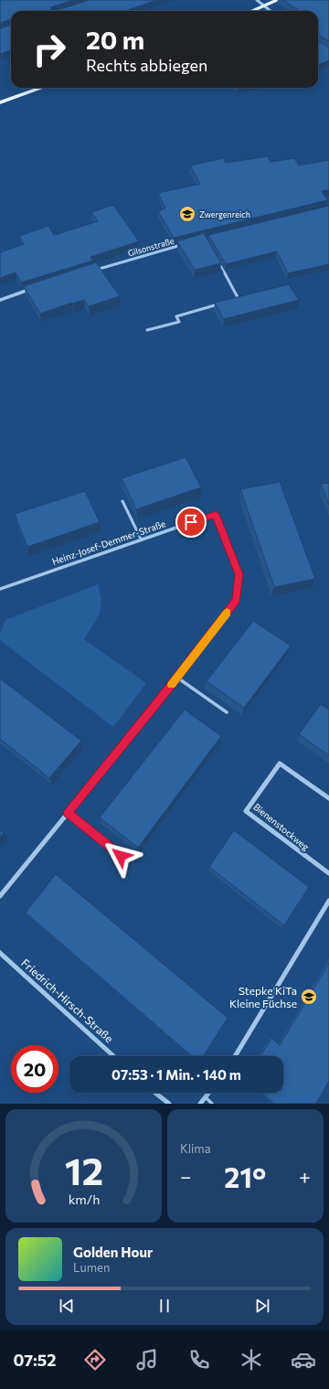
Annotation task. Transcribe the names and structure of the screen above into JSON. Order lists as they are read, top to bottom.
{
  "streets": {
    "street": [
      "Gilsonstraße",
      "Heinz-Josef-Demmer-Straße",
      "Bienenstockweg",
      "Friedrich-Hirsch-Straße"
    ]
  },
  "places": {
    "school or university": ["Zwergenreich", "Stepke KiTa Kleine Füchse"]
  },
  "page": {
    "turn": ["20 m", "Rechts abbiegen"],
    "limit": "20",
    "trip": "07:53 · 1 Min. · 140 m",
    "tile": "Klima",
    "heat": ["−", "21°", "+"],
    "song": ["Golden Hour", "Lumen"],
    "tabs": "07:52",
    "gauge": ["12", "km/h"]
  }
}
